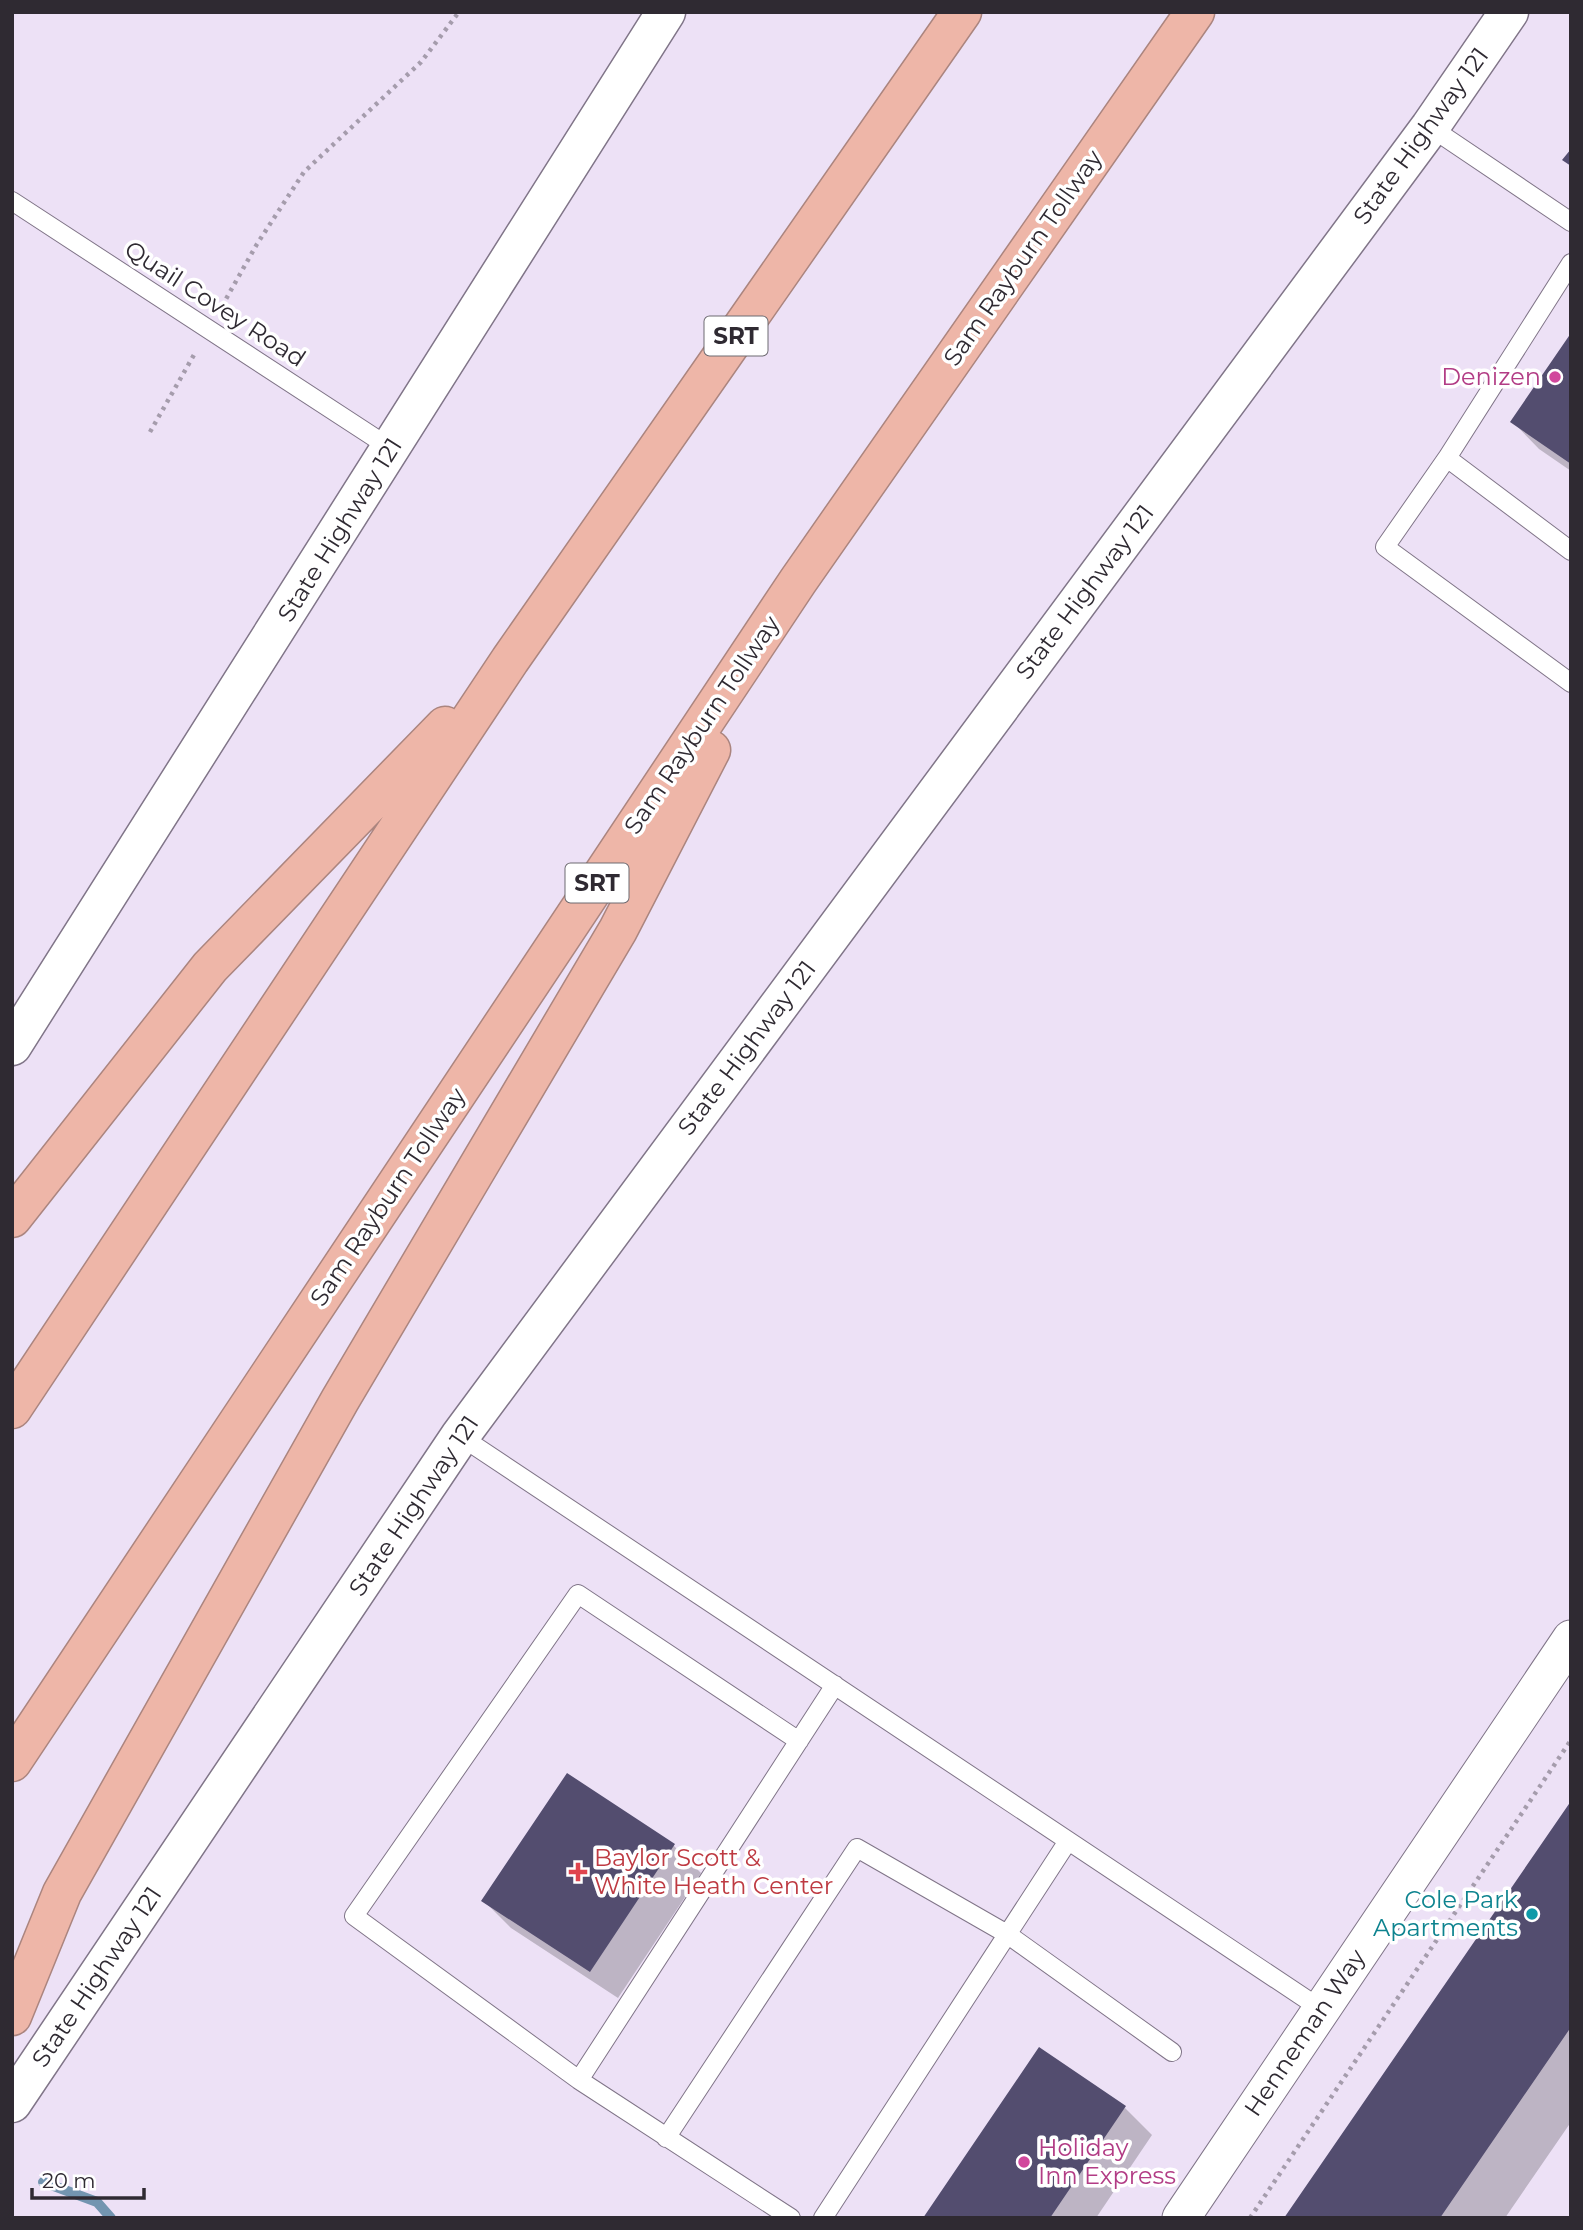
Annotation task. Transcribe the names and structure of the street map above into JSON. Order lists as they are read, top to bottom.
{
  "streets": {
    "highway": ["Sam Rayburn Tollway", "SRT"],
    "main road": ["State Highway 121"],
    "street": ["Henneman Way"],
    "lane": ["Quail Covey Road"]
  },
  "crossings": [
    ["State Highway 121", "Quail Covey Road"]
  ],
  "places": {
    "other": ["Denizen", "Cole Park Apartments", "Holiday Inn Express"],
    "health": ["Baylor Scott & White Heath Center"]
  },
  "scale_bar": "20 m"
}
